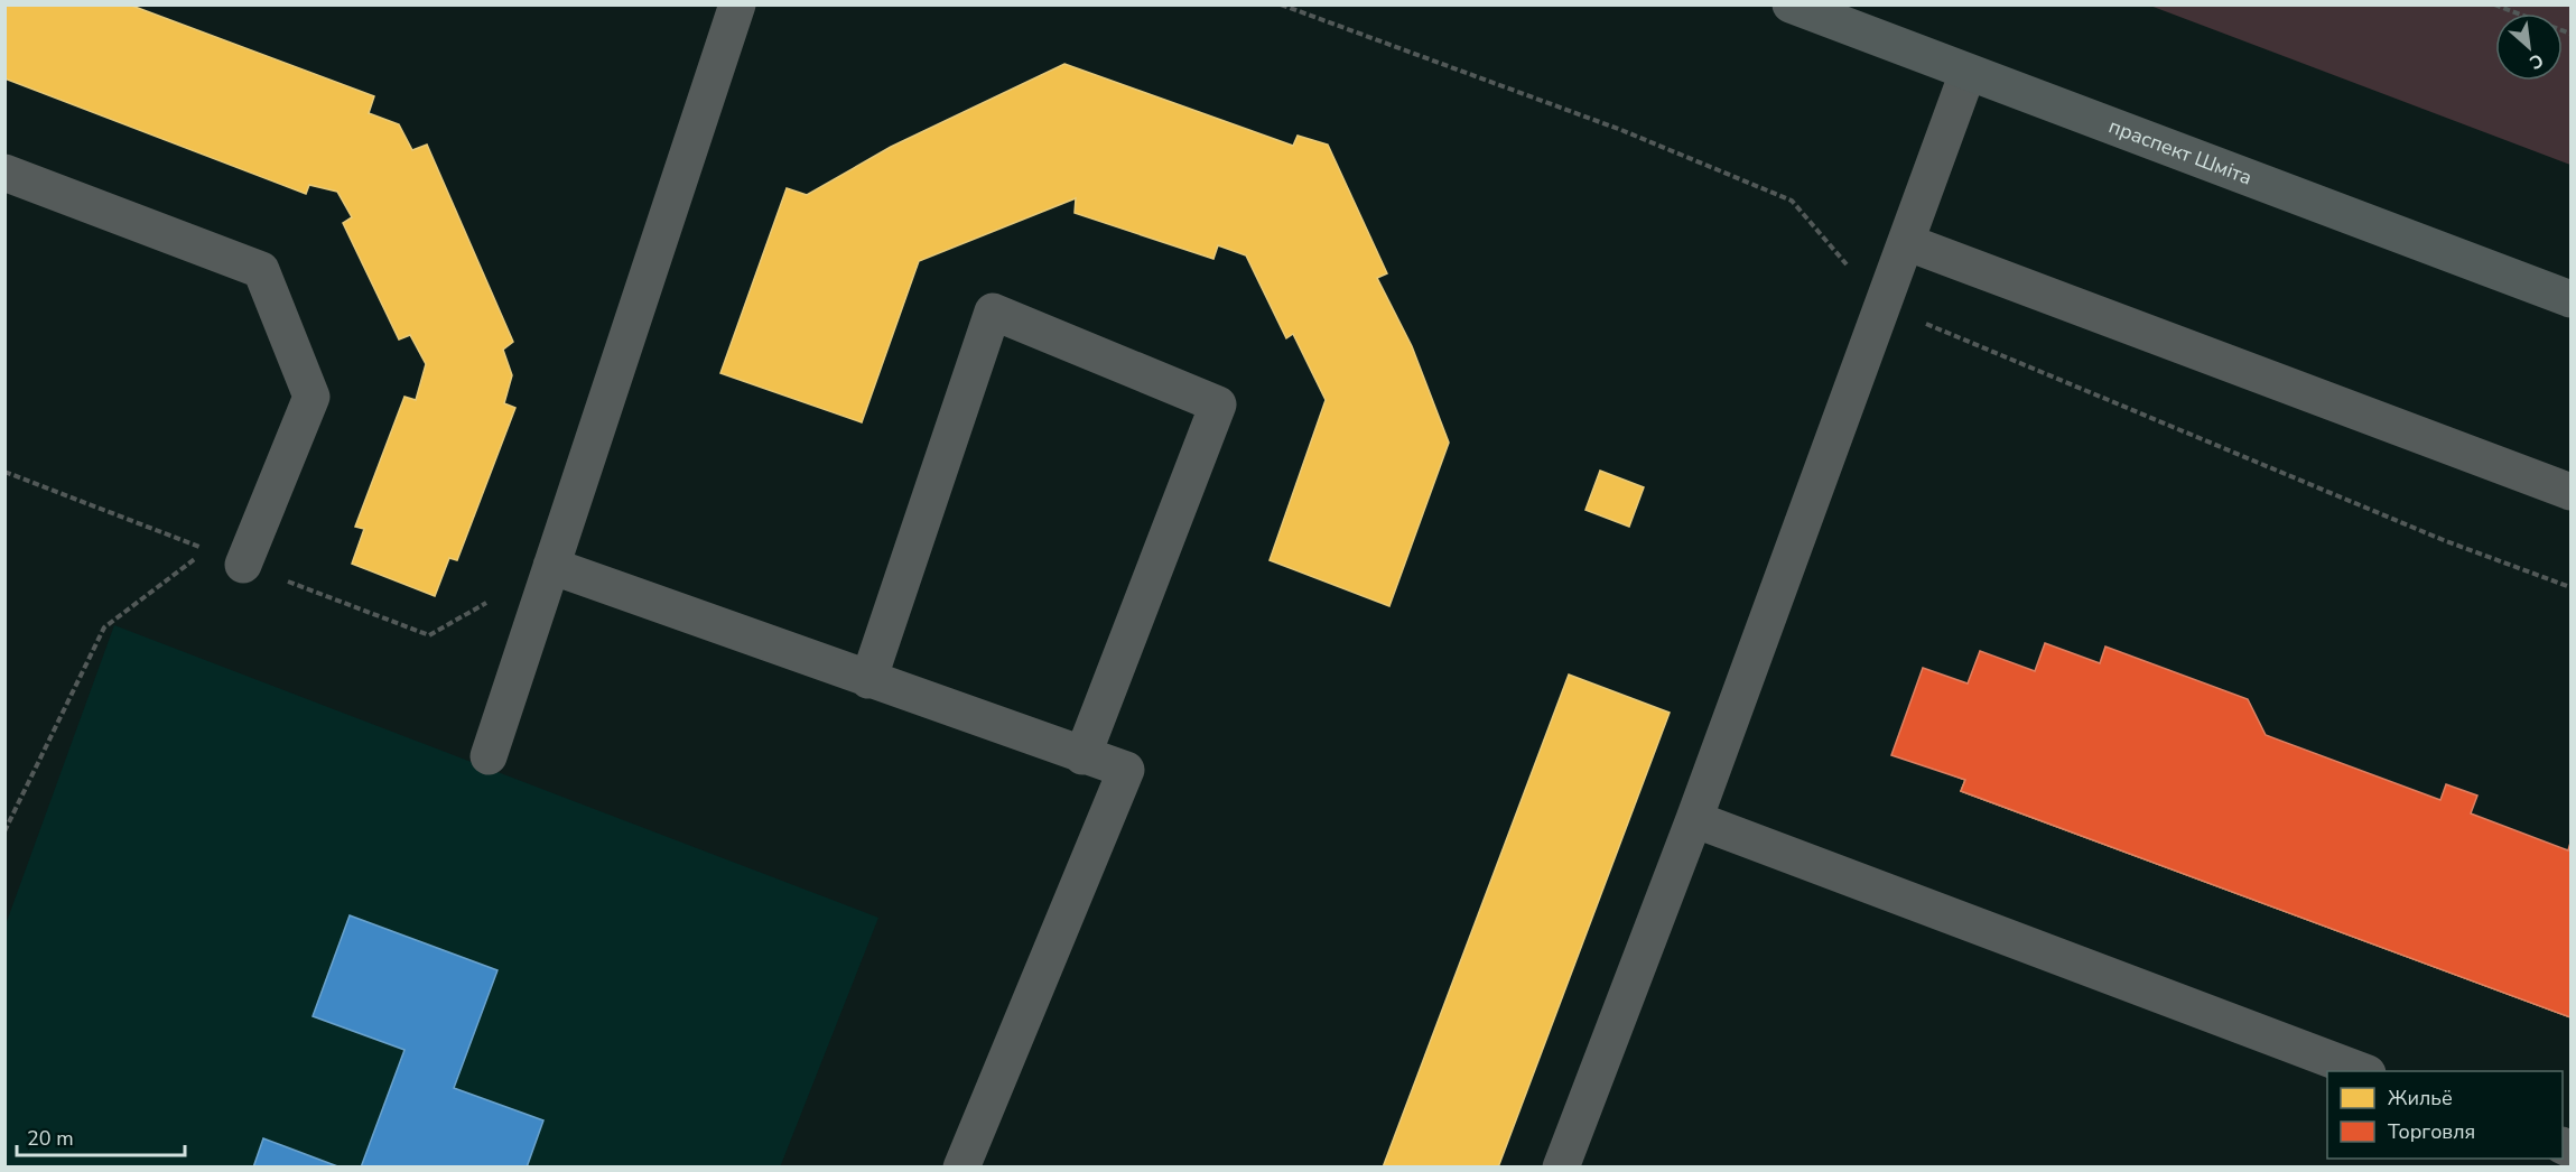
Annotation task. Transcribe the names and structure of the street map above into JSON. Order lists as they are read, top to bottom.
{
  "streets": {
    "main road": ["праспект Шміта"]
  },
  "legend": ["Жильё", "Торговля"],
  "scale_bar": "20 m",
  "north": "bottom right"
}
